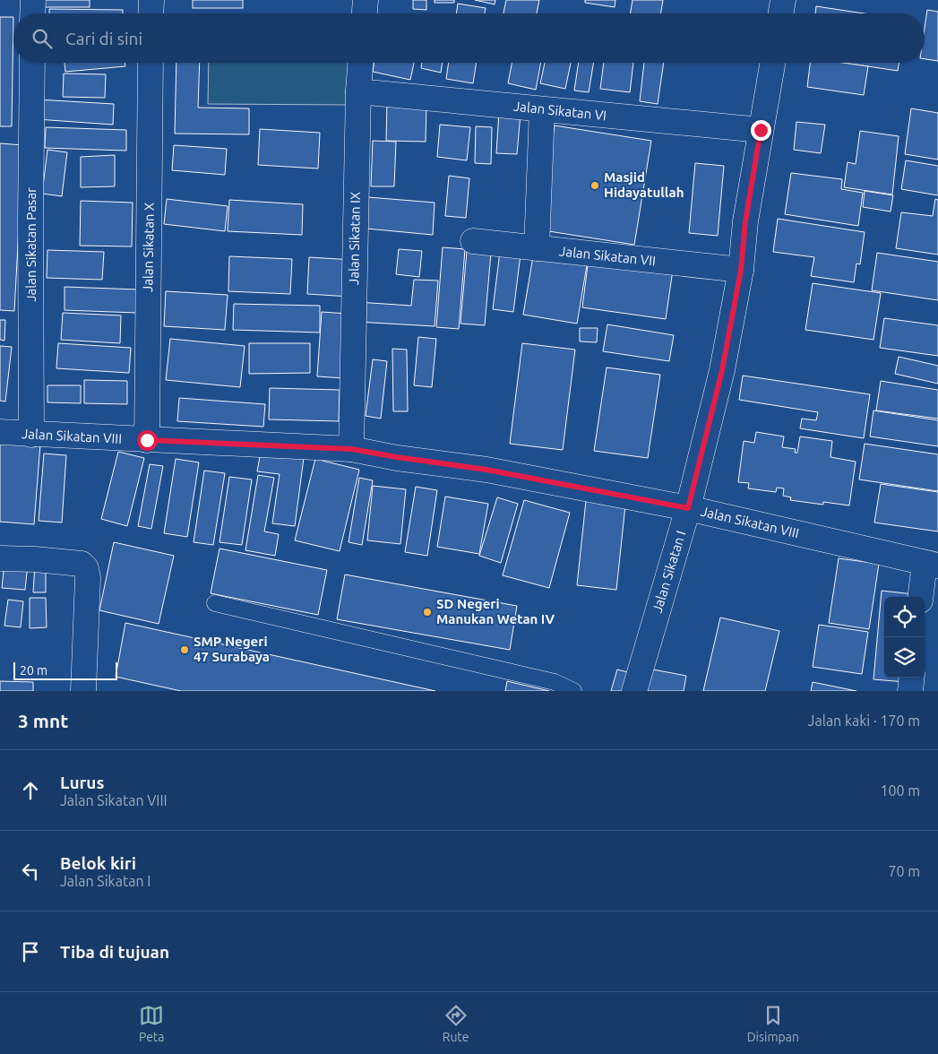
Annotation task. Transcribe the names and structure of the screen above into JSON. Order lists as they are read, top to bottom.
{
  "streets": {
    "street": [
      "Jalan Sikatan VI",
      "Jalan Sikatan IX",
      "Jalan Sikatan Pasar",
      "Jalan Sikatan X",
      "Jalan Sikatan VII",
      "Jalan Sikatan VIII",
      "Jalan Sikatan I"
    ]
  },
  "crossings": [
    ["Jalan Sikatan VI", "Jalan Sikatan IX"],
    ["Jalan Sikatan VI", "Jalan Sikatan I"],
    ["Jalan Sikatan IX", "Jalan Sikatan VIII"],
    ["Jalan Sikatan Pasar", "Jalan Sikatan VIII"],
    ["Jalan Sikatan X", "Jalan Sikatan VIII"],
    ["Jalan Sikatan VII", "Jalan Sikatan I"],
    ["Jalan Sikatan VIII", "Jalan Sikatan I"]
  ],
  "places": ["Masjid Hidayatullah", "SD Negeri Manukan Wetan IV", "SMP Negeri 47 Surabaya"],
  "scale_bar": "20 m",
  "page": {
    "search": "Cari di sini",
    "scale": "20 m",
    "heading": ["3 mnt", "Jalan kaki · 170 m"],
    "list": [
      ["Lurus", "Jalan Sikatan VIII", "100 m"],
      ["Belok kiri", "Jalan Sikatan I", "70 m"],
      "Tiba di tujuan"
    ],
    "nav": ["Peta", "Rute", "Disimpan"]
  }
}
